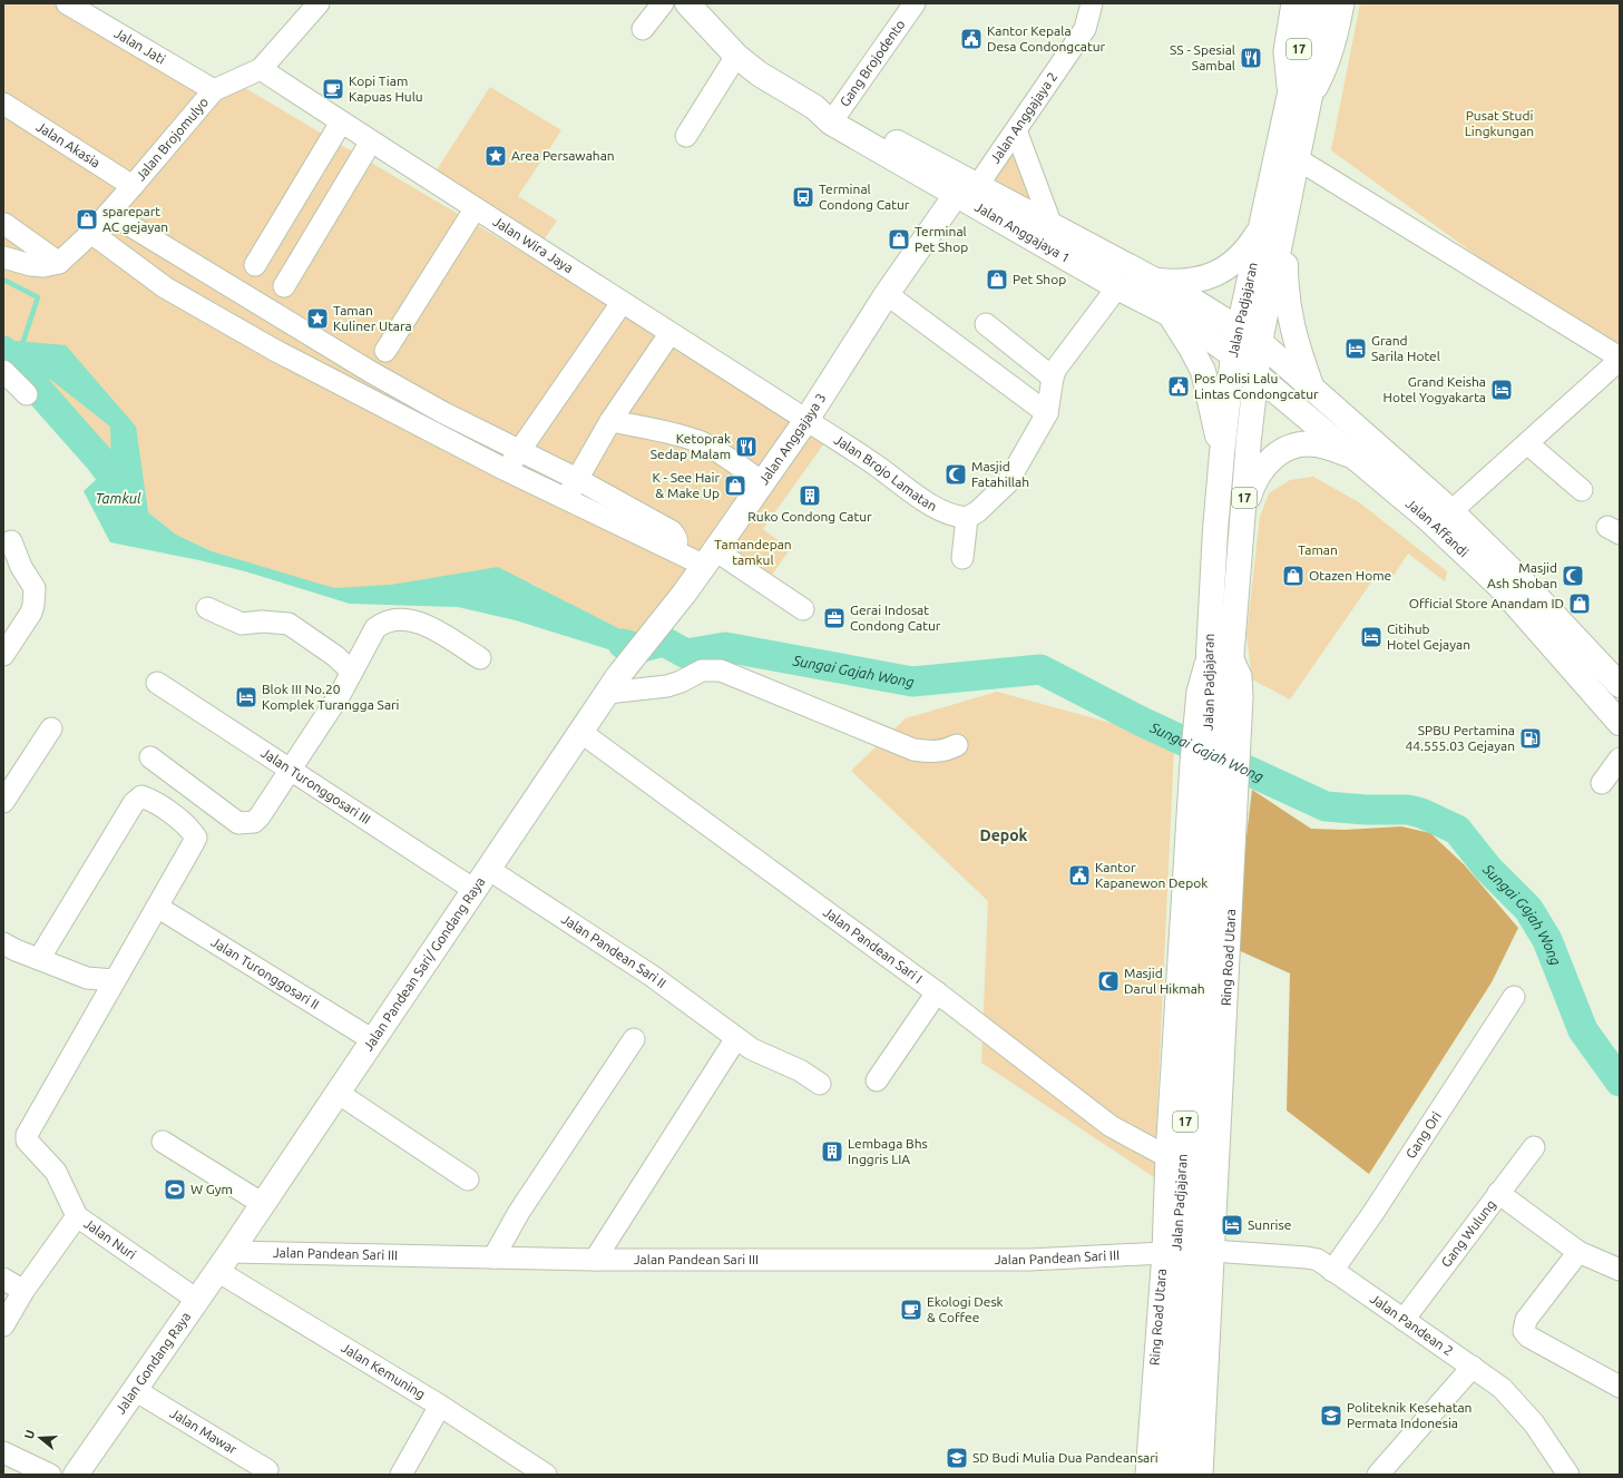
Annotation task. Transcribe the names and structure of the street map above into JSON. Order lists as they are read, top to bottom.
{
  "streets": {
    "main road": [
      "17",
      "Jalan Anggajaya 1",
      "Jalan Padjajaran",
      "Jalan Anggajaya 3",
      "Jalan Affandi",
      "Jalan Pandean Sari/ Gondang Raya",
      "Jalan Gondang Raya"
    ],
    "street": [
      "Jalan Jati",
      "Gang Brojodento",
      "Jalan Anggajaya 2",
      "Jalan Brojomulyo",
      "Jalan Akasia",
      "Jalan Wira Jaya",
      "Jalan Brojo Lamatan",
      "Jalan Turonggosari III",
      "Jalan Pandean Sari I",
      "Jalan Pandean Sari II",
      "Ring Road Utara",
      "Jalan Turonggosari II",
      "Gang Ori",
      "Gang Wulung",
      "Jalan Nuri",
      "Jalan Pandean Sari III",
      "Jalan Pandean 2",
      "Jalan Kemuning",
      "Jalan Mawar"
    ]
  },
  "crossings": [
    ["Jalan Jati", "Jalan Brojomulyo"],
    ["Gang Brojodento", "Jalan Anggajaya 1"],
    ["Jalan Anggajaya 2", "Jalan Anggajaya 1"],
    ["Jalan Brojomulyo", "Jalan Akasia"],
    ["Jalan Brojomulyo", "Jalan Wira Jaya"],
    ["Jalan Anggajaya 1", "Jalan Padjajaran"],
    ["Jalan Anggajaya 1", "Jalan Anggajaya 3"],
    ["Jalan Anggajaya 1", "Jalan Affandi"],
    ["Jalan Wira Jaya", "Jalan Anggajaya 3"],
    ["Jalan Wira Jaya", "Jalan Brojo Lamatan"],
    ["Jalan Padjajaran", "Jalan Affandi"],
    ["Jalan Padjajaran", "Ring Road Utara"],
    ["Jalan Anggajaya 3", "Jalan Brojo Lamatan"],
    ["Jalan Anggajaya 3", "Jalan Pandean Sari/ Gondang Raya"],
    ["Jalan Turonggosari III", "Jalan Pandean Sari/ Gondang Raya"],
    ["Jalan Pandean Sari I", "Ring Road Utara"],
    ["Jalan Pandean Sari I", "Jalan Pandean Sari/ Gondang Raya"],
    ["Jalan Pandean Sari II", "Jalan Pandean Sari/ Gondang Raya"],
    ["Ring Road Utara", "Jalan Pandean Sari III"],
    ["Ring Road Utara", "Jalan Pandean 2"],
    ["Jalan Pandean Sari/ Gondang Raya", "Jalan Turonggosari II"],
    ["Jalan Pandean Sari/ Gondang Raya", "Jalan Pandean Sari III"],
    ["Jalan Pandean Sari/ Gondang Raya", "Jalan Gondang Raya"],
    ["Jalan Pandean Sari/ Gondang Raya", "Jalan Kemuning"],
    ["Gang Ori", "Jalan Pandean 2"],
    ["Gang Wulung", "Jalan Pandean 2"],
    ["Jalan Nuri", "Jalan Gondang Raya"],
    ["Jalan Pandean Sari III", "Jalan Gondang Raya"],
    ["Jalan Pandean Sari III", "Jalan Kemuning"],
    ["Jalan Gondang Raya", "Jalan Kemuning"],
    ["Jalan Gondang Raya", "Jalan Mawar"]
  ],
  "districts": ["Depok"],
  "water": ["Tamkul", "Sungai Gajah Wong"],
  "parks": ["Pusat Studi Lingkungan", "Tamandepan tamkul", "Taman"],
  "places": {
    "public building": ["Kantor Kepala Desa Condongcatur", "Pos Polisi Lalu Lintas Condongcatur", "Kantor Kapanewon Depok"],
    "restaurant": ["SS - Spesial Sambal", "Ketoprak Sedap Malam"],
    "cafe": ["Kopi Tiam Kapuas Hulu", "Ekologi Desk & Coffee"],
    "place": ["Area Persawahan", "Taman Kuliner Utara"],
    "bus stop": ["Terminal Condong Catur"],
    "shop": [
      "sparepart AC gejayan",
      "Terminal Pet Shop",
      "Pet Shop",
      "K - See Hair & Make Up",
      "Otazen Home",
      "Official Store Anandam ID"
    ],
    "hotel": [
      "Grand Sarila Hotel",
      "Grand Keisha Hotel Yogyakarta",
      "Citihub Hotel Gejayan",
      "Blok III No.20 Komplek Turangga Sari",
      "Sunrise"
    ],
    "mosque": ["Masjid Fatahillah", "Masjid Ash Shoban", "Masjid Darul Hikmah"],
    "building": ["Ruko Condong Catur", "Lembaga Bhs Inggris LIA"],
    "office": ["Gerai Indosat Condong Catur"],
    "fuel station": ["SPBU Pertamina 44.555.03 Gejayan"],
    "sports": ["W Gym"],
    "school or university": ["Politeknik Kesehatan Permata Indonesia", "SD Budi Mulia Dua Pandeansari"]
  },
  "north": "left"
}
